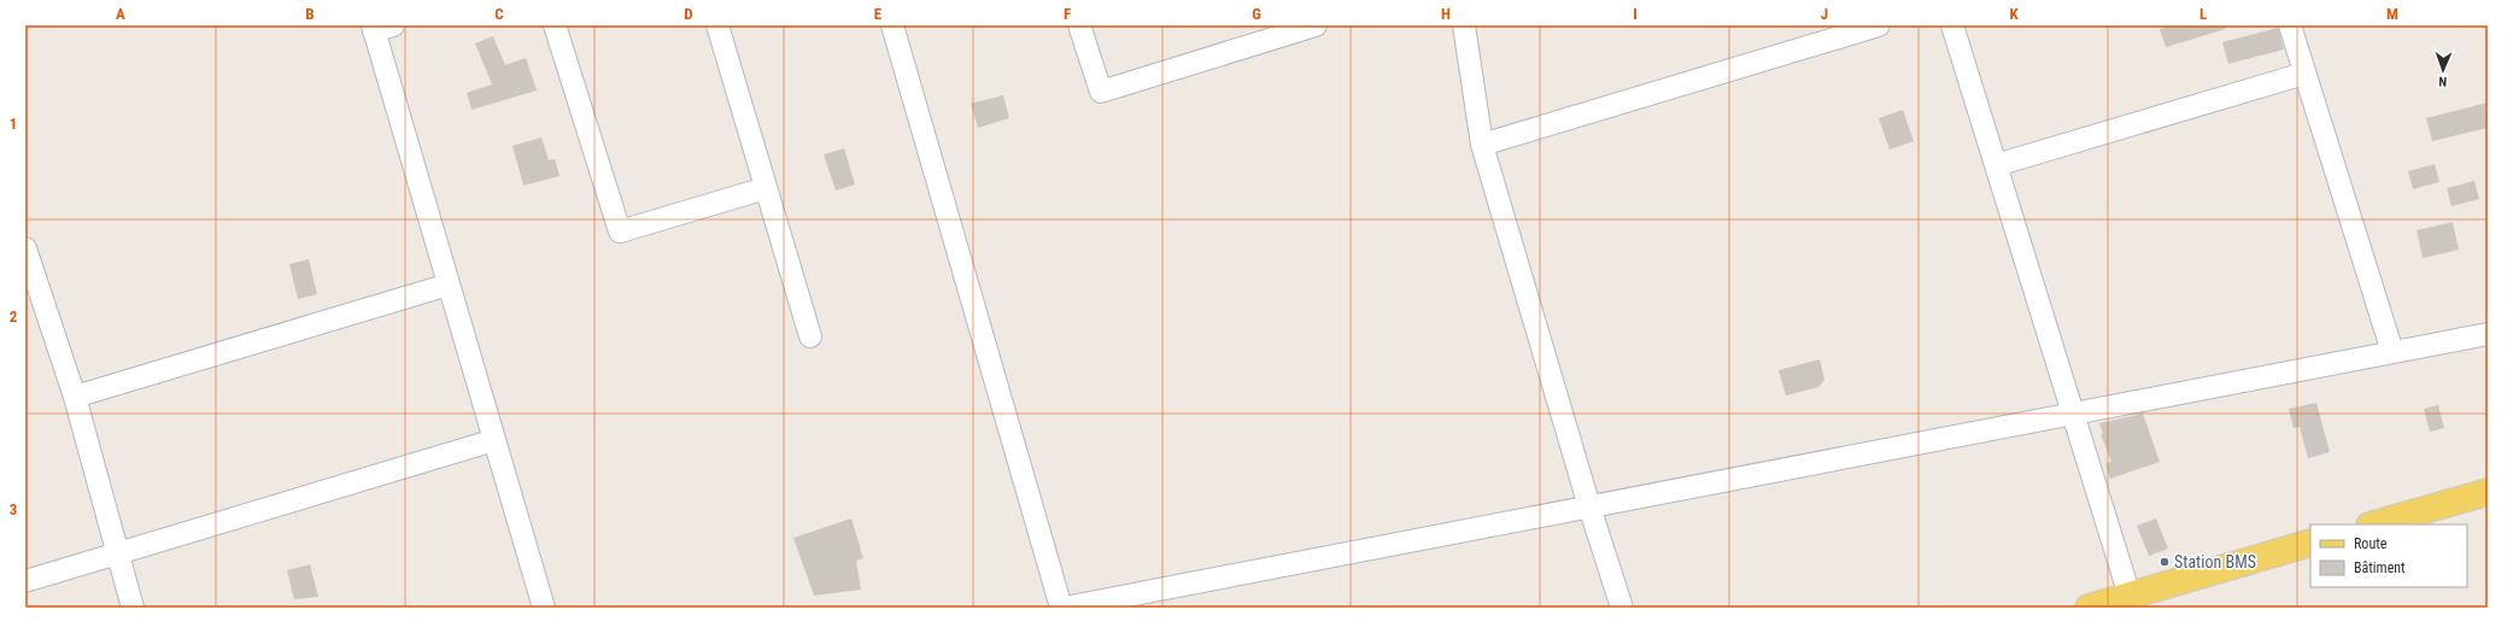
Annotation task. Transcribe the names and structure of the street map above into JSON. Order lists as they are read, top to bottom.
{
  "places": ["Station BMS"],
  "legend": ["Route", "Bâtiment"],
  "north": "bottom",
  "grid": {
    "columns": [
      "A",
      "B",
      "C",
      "D",
      "E",
      "F",
      "G",
      "H",
      "I",
      "J",
      "K",
      "L",
      "M"
    ],
    "rows": ["1", "2", "3"]
  }
}
